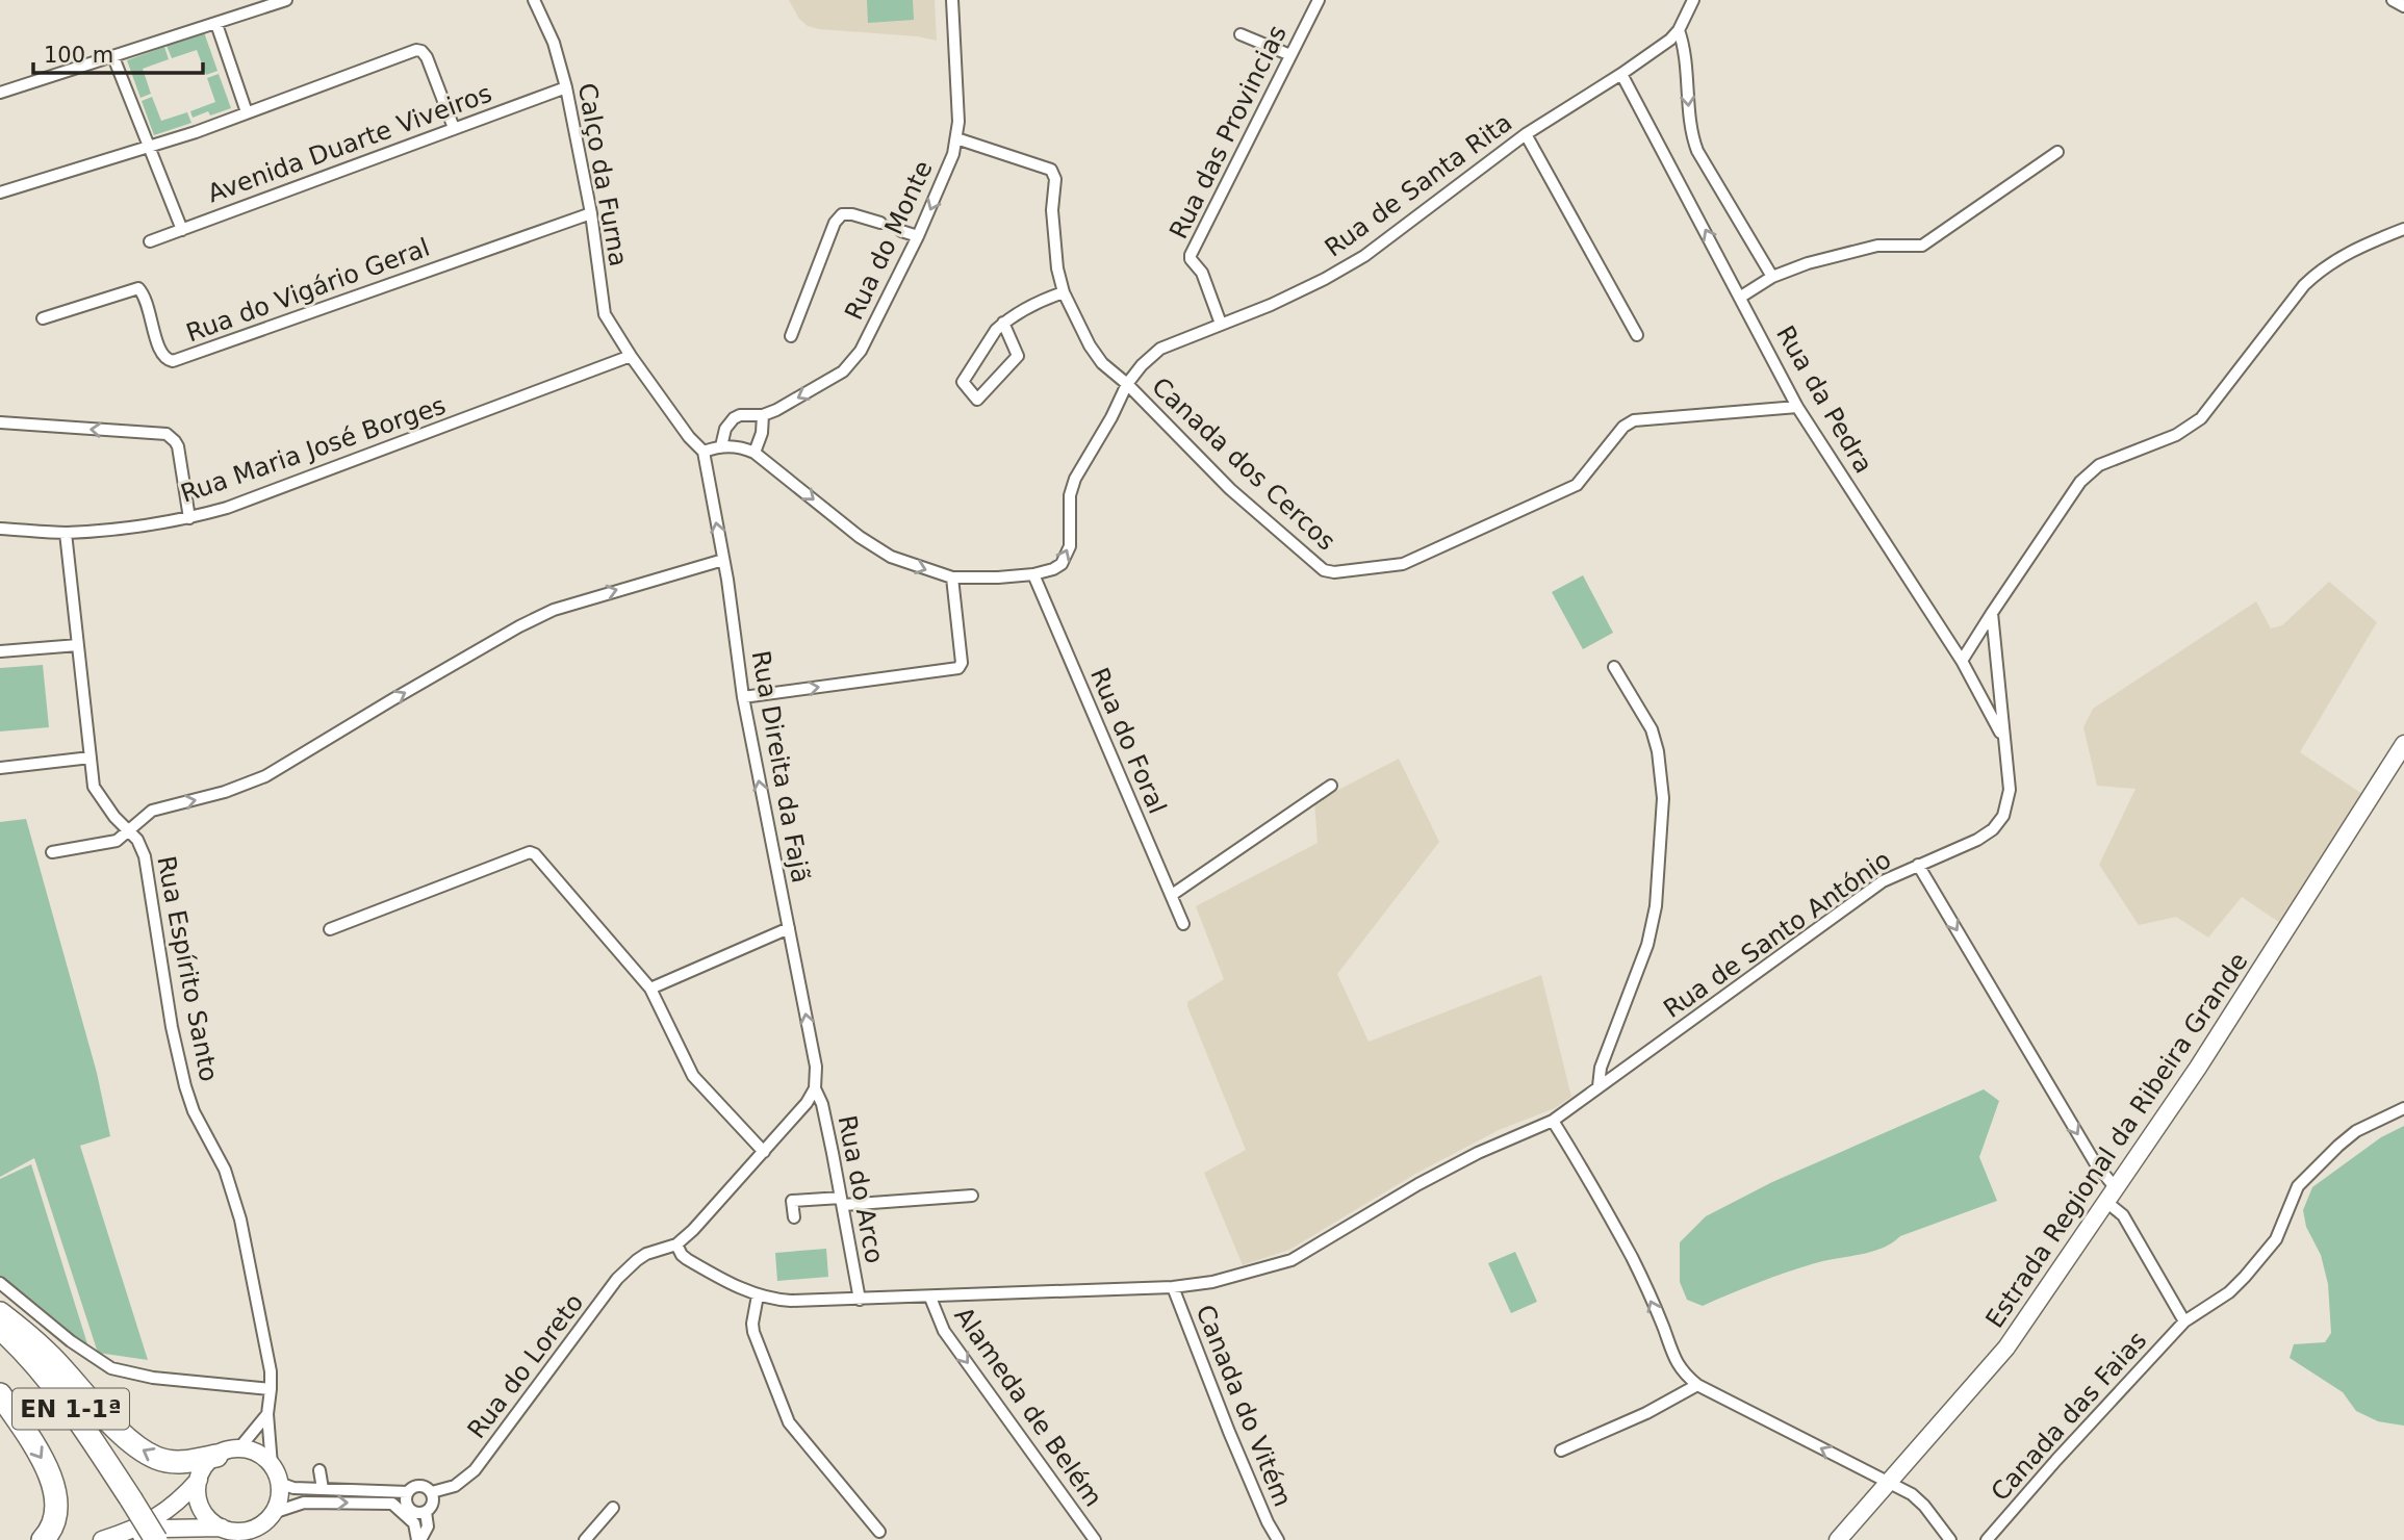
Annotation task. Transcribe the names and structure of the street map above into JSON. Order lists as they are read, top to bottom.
{
  "streets": {
    "highway": ["EN 1-1ª"],
    "main road": ["Estrada Regional da Ribeira Grande"],
    "street": [
      "Rua das Provincias",
      "Avenida Duarte Viveiros",
      "Calço da Furna",
      "Rua de Santa Rita",
      "Rua do Monte",
      "Rua do Vigário Geral",
      "Rua da Pedra",
      "Rua Maria José Borges",
      "Canada dos Cercos",
      "Rua do Foral",
      "Rua Direita da Fajã",
      "Rua de Santo António",
      "Rua Espírito Santo",
      "Rua do Arco",
      "Rua do Loreto",
      "Canada do Vitém",
      "Alameda de Belém",
      "Canada das Faias"
    ]
  },
  "crossings": [
    ["Rua das Provincias", "Rua de Santa Rita"],
    ["Avenida Duarte Viveiros", "Calço da Furna"],
    ["Calço da Furna", "Rua do Vigário Geral"],
    ["Calço da Furna", "Rua Maria José Borges"],
    ["Calço da Furna", "Rua Direita da Fajã"],
    ["Rua de Santa Rita", "Rua da Pedra"],
    ["Rua de Santa Rita", "Canada dos Cercos"],
    ["Rua de Santa Rita", "Rua do Foral"],
    ["Rua do Monte", "Canada dos Cercos"],
    ["Rua da Pedra", "Canada dos Cercos"],
    ["Rua da Pedra", "Rua de Santo António"],
    ["Rua Direita da Fajã", "Rua Espírito Santo"],
    ["Rua Direita da Fajã", "Rua do Arco"],
    ["Rua de Santo António", "Rua do Arco"],
    ["Rua de Santo António", "Rua do Loreto"],
    ["Rua de Santo António", "Canada do Vitém"],
    ["Rua de Santo António", "Alameda de Belém"]
  ],
  "one_way": [
    "Rua do Monte",
    "Rua Direita da Fajã",
    "Rua Espírito Santo",
    "Alameda de Belém"
  ],
  "scale_bar": "100 m"
}
